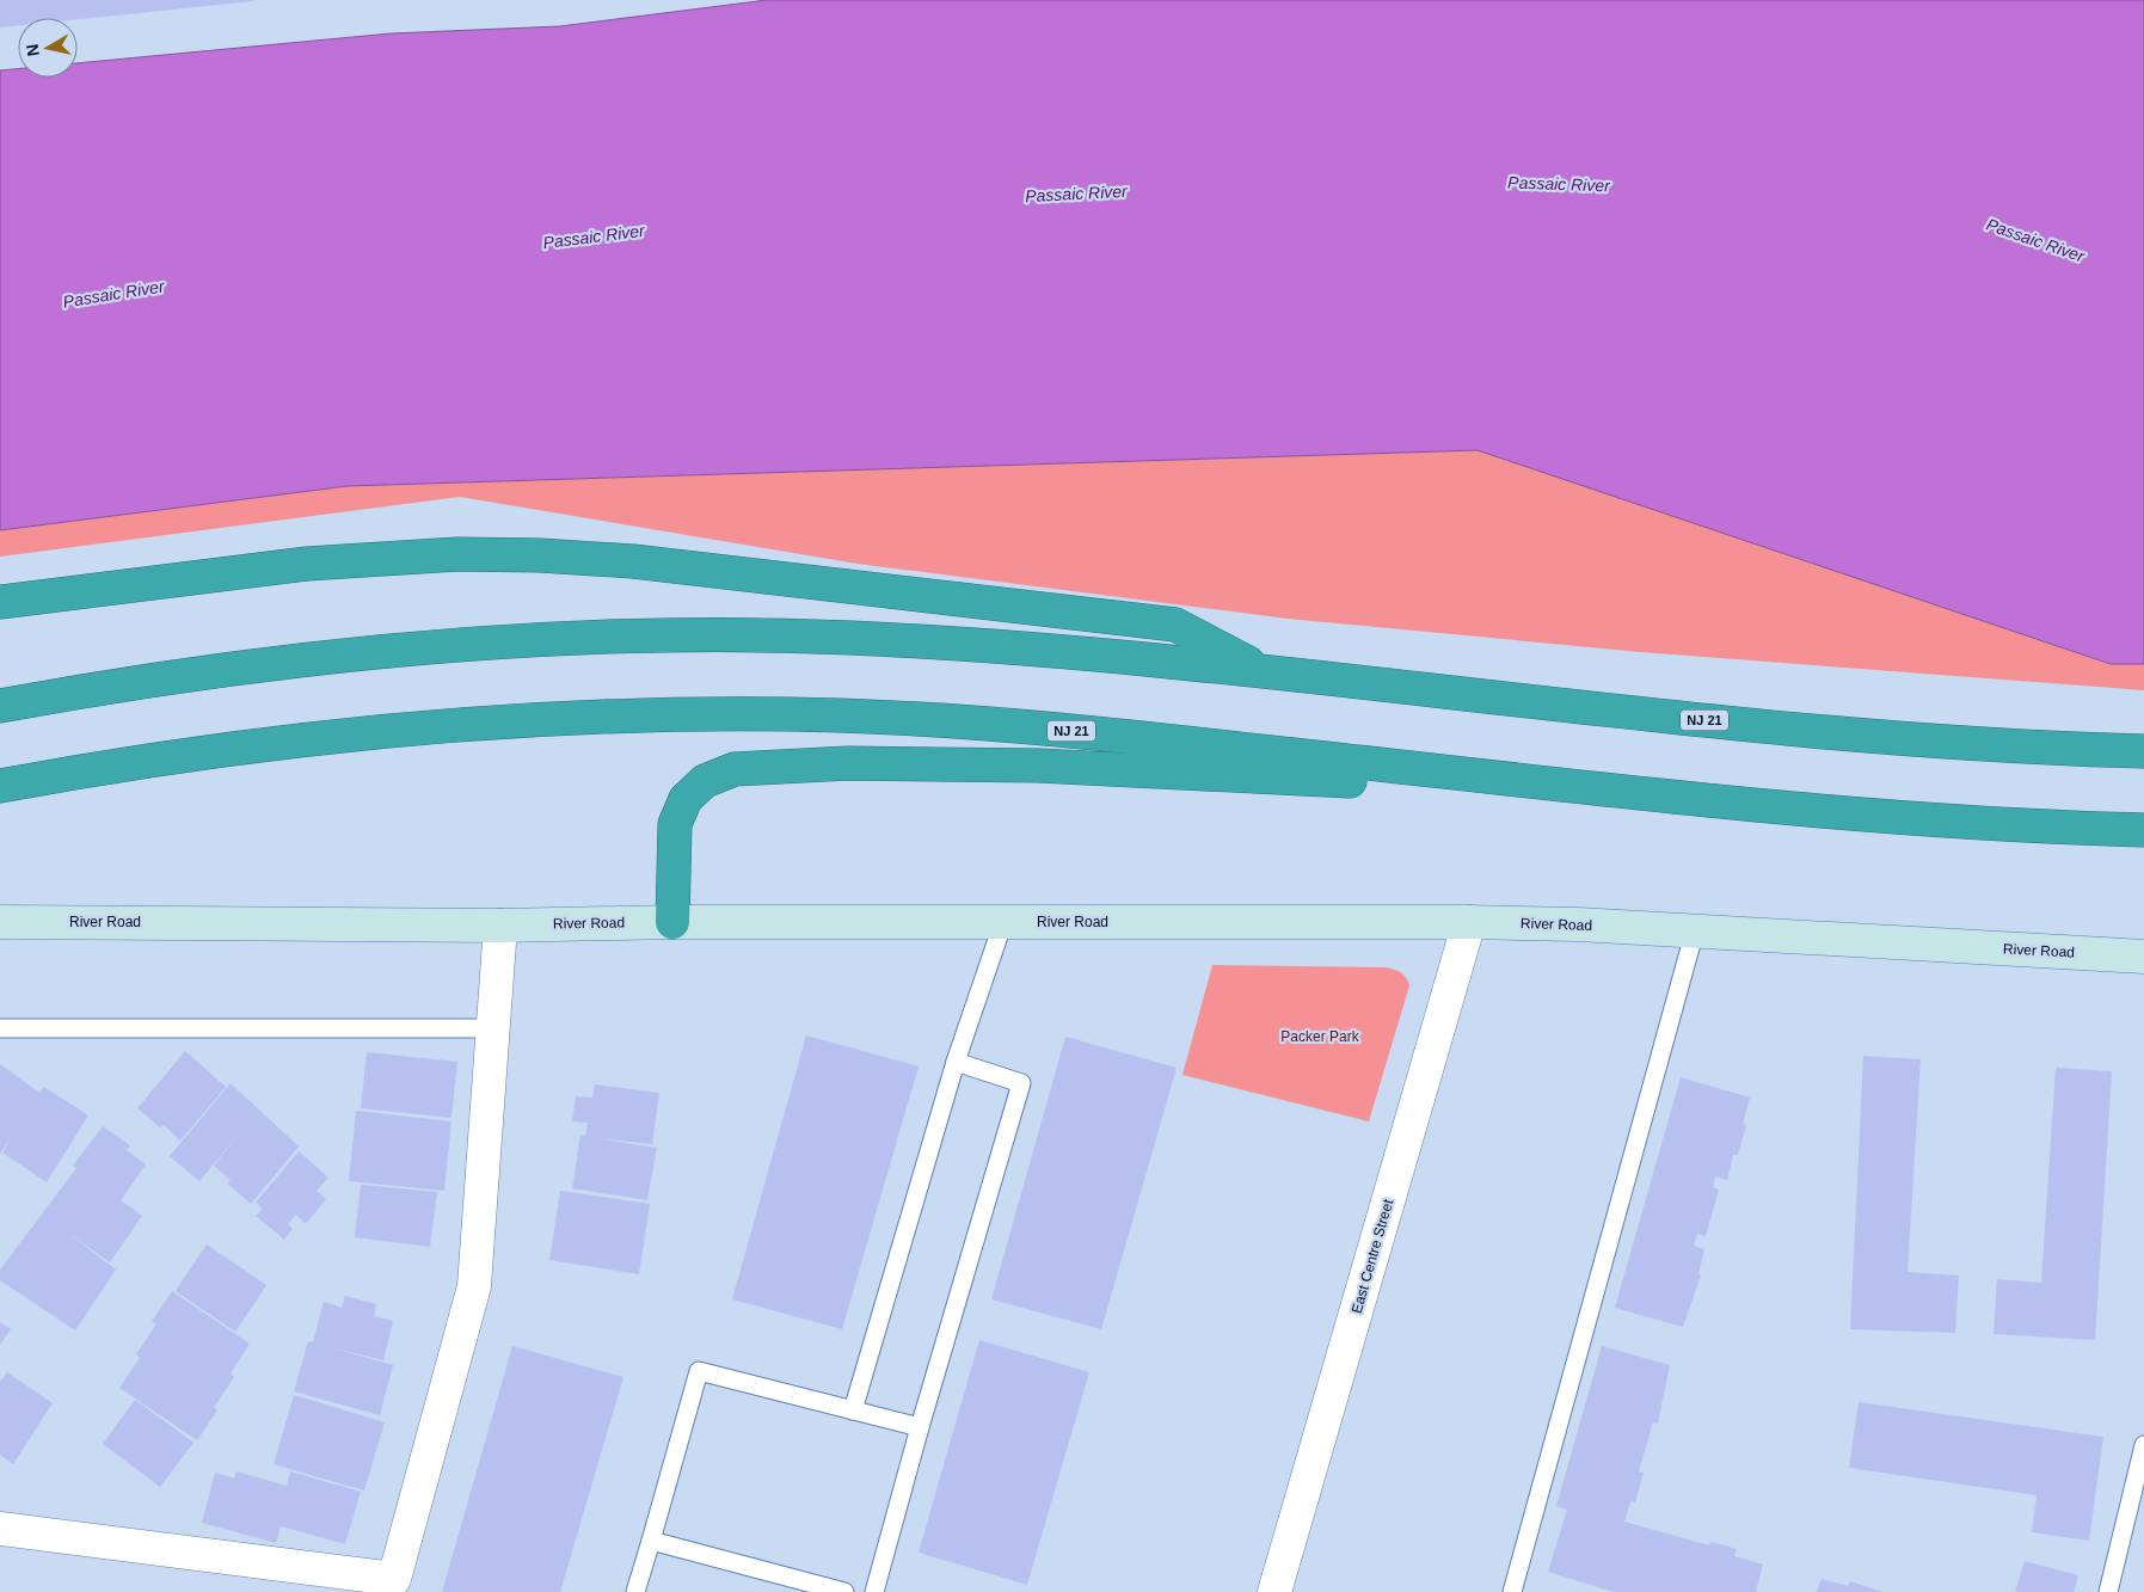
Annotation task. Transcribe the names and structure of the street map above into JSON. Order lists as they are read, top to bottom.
{
  "streets": {
    "highway": ["NJ 21"],
    "street": ["River Road", "East Centre Street"]
  },
  "crossings": [
    ["River Road", "East Centre Street"]
  ],
  "water": ["Passaic River"],
  "parks": ["Packer Park"],
  "north": "left"
}
